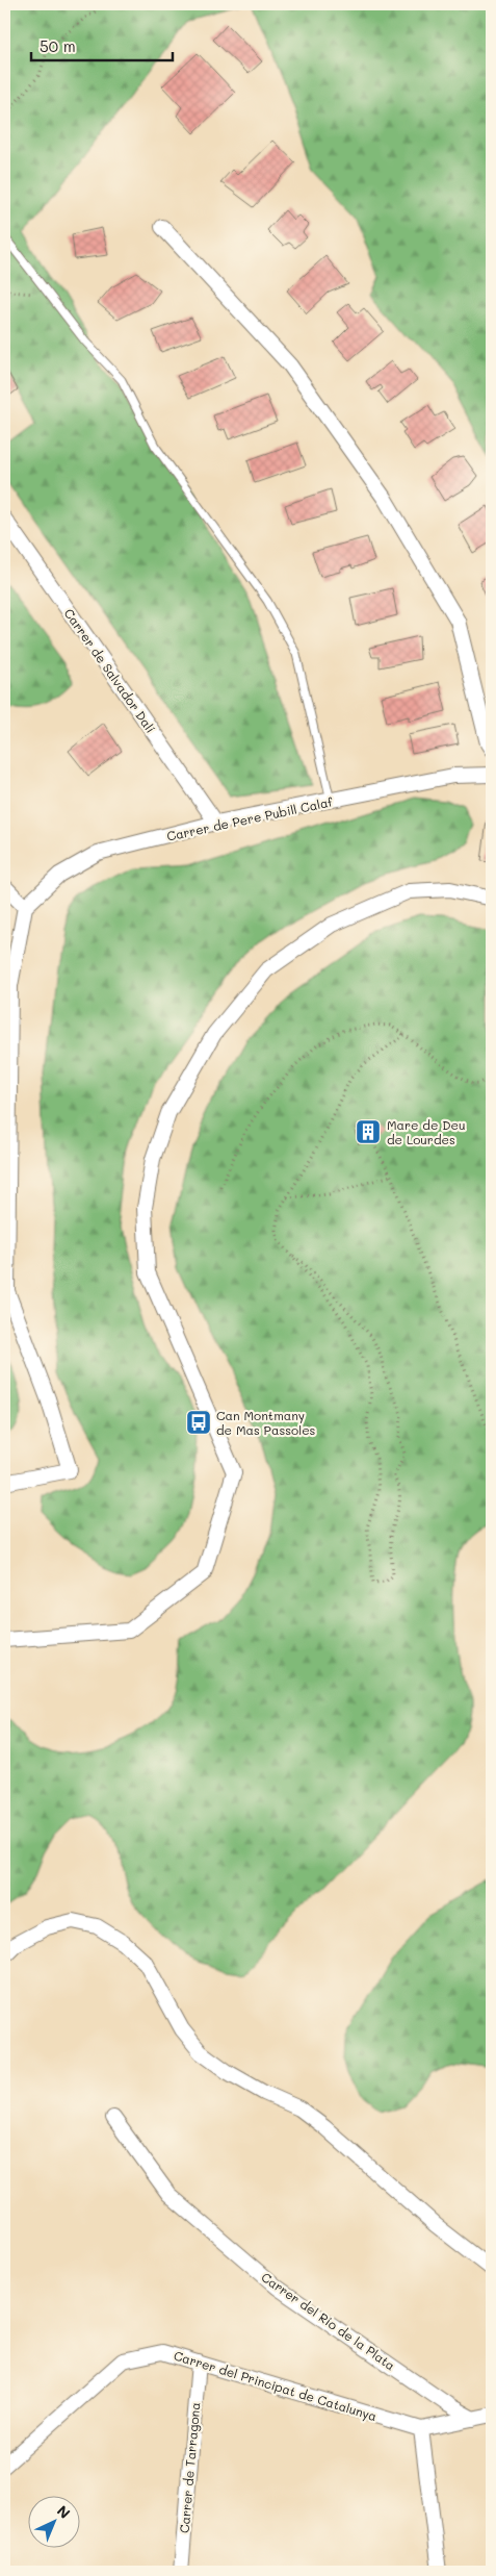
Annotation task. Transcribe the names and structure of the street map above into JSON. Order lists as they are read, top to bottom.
{
  "streets": {
    "street": [
      "Carrer de Salvador Dalí",
      "Carrer de Pere Pubill Calaf",
      "Carrer del Río de la Plata",
      "Carrer del Principat de Catalunya",
      "Carrer de Tarragona"
    ]
  },
  "crossings": [
    ["Carrer de Salvador Dalí", "Carrer de Pere Pubill Calaf"],
    ["Carrer del Río de la Plata", "Carrer del Principat de Catalunya"],
    ["Carrer del Principat de Catalunya", "Carrer de Tarragona"]
  ],
  "places": {
    "building": ["Mare de Deu de Lourdes"],
    "bus stop": ["Can Montmany de Mas Passoles"]
  },
  "scale_bar": "50 m",
  "north": "top right"
}
